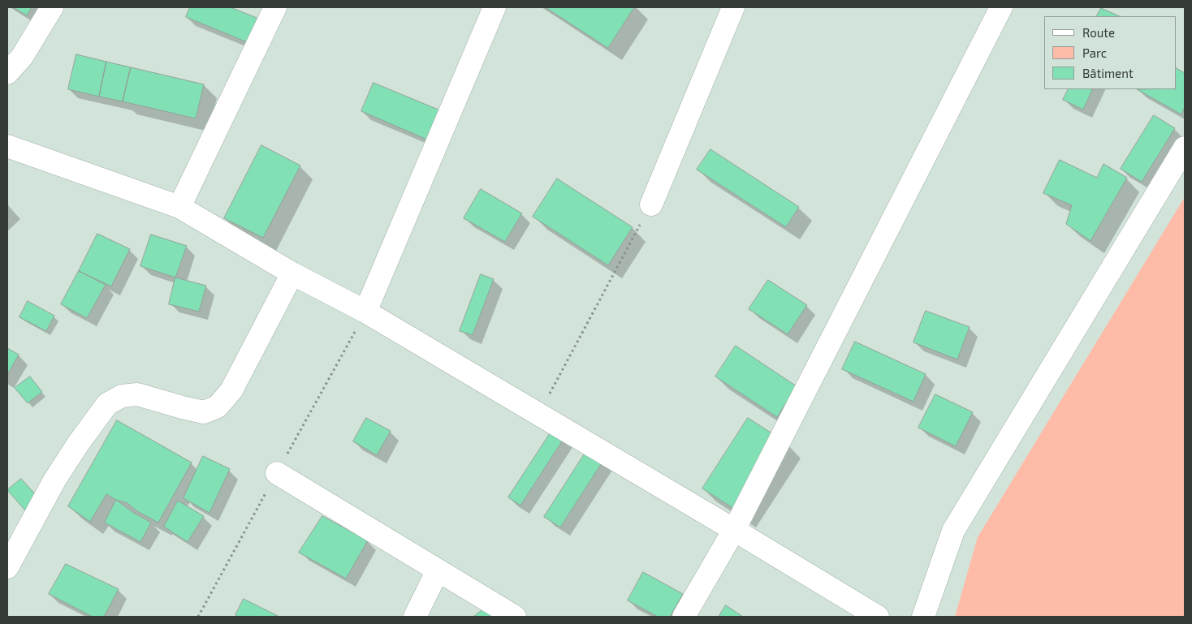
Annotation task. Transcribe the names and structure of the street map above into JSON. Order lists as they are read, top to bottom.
{
  "legend": ["Route", "Parc", "Bâtiment"]
}
